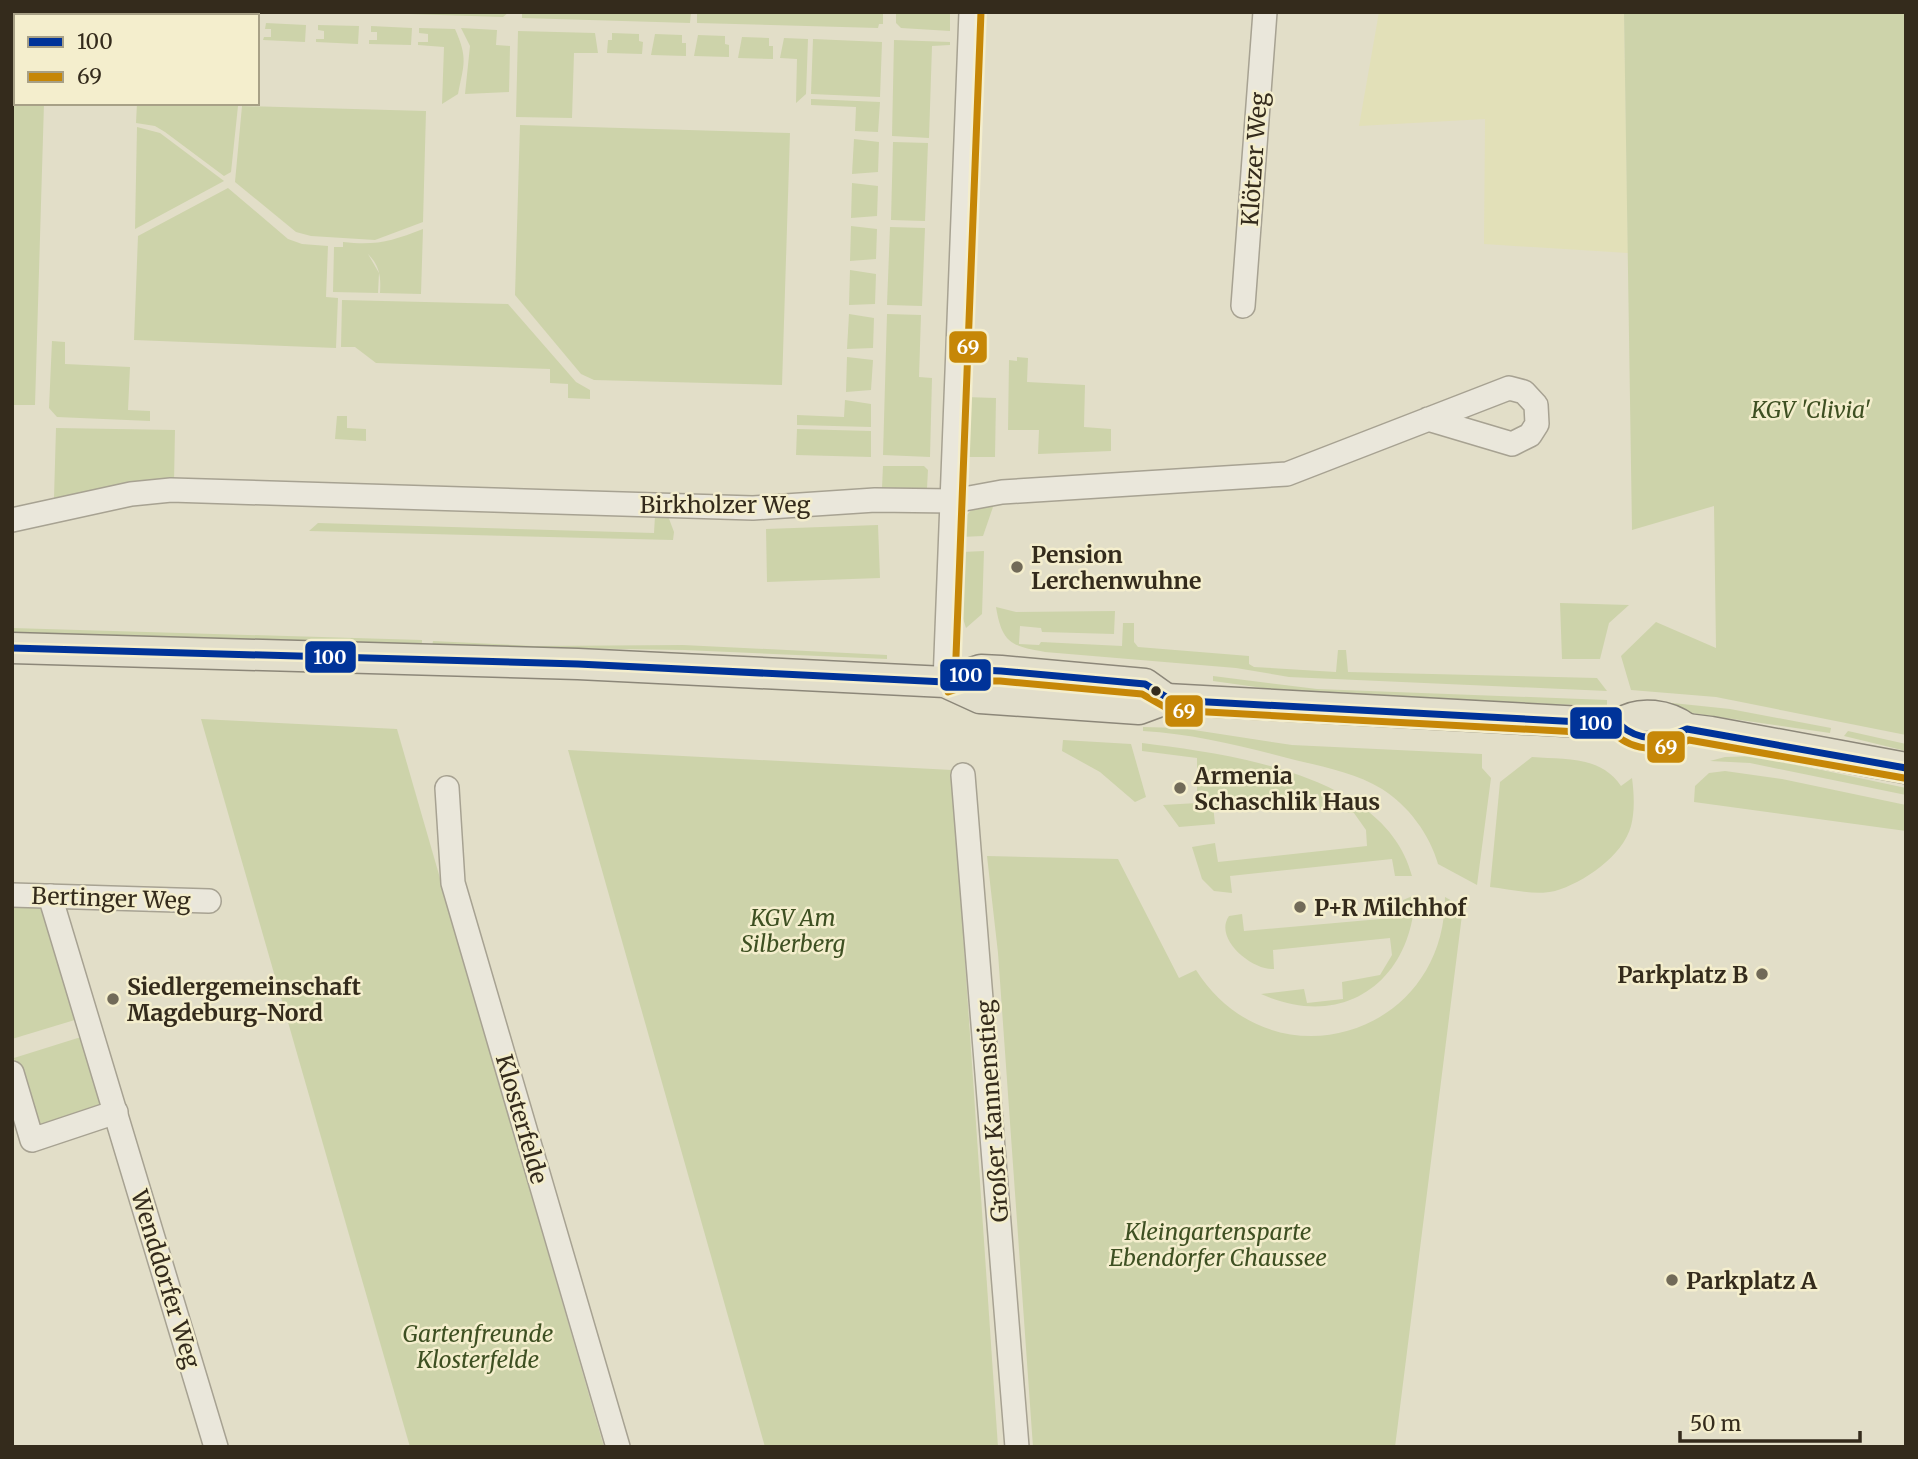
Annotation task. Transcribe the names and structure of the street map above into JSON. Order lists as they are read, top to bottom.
{
  "streets": {
    "street": [
      "Klötzer Weg",
      "Birkholzer Weg",
      "Bertinger Weg",
      "Großer Kannenstieg",
      "Klosterfelde",
      "Wenddorfer Weg"
    ]
  },
  "crossings": [
    ["Bertinger Weg", "Wenddorfer Weg"]
  ],
  "parks": [
    "KGV 'Clivia'",
    "KGV Am Silberberg",
    "Kleingartensparte Ebendorfer Chaussee",
    "Gartenfreunde Klosterfelde"
  ],
  "places": [
    "Pension Lerchenwuhne",
    "Armenia Schaschlik Haus",
    "P+R Milchhof",
    "Parkplatz B",
    "Siedlergemeinschaft Magdeburg-Nord",
    "Parkplatz A"
  ],
  "lines": ["transit line 69", "transit line 100"],
  "legend": ["100", "69"],
  "scale_bar": "50 m"
}
